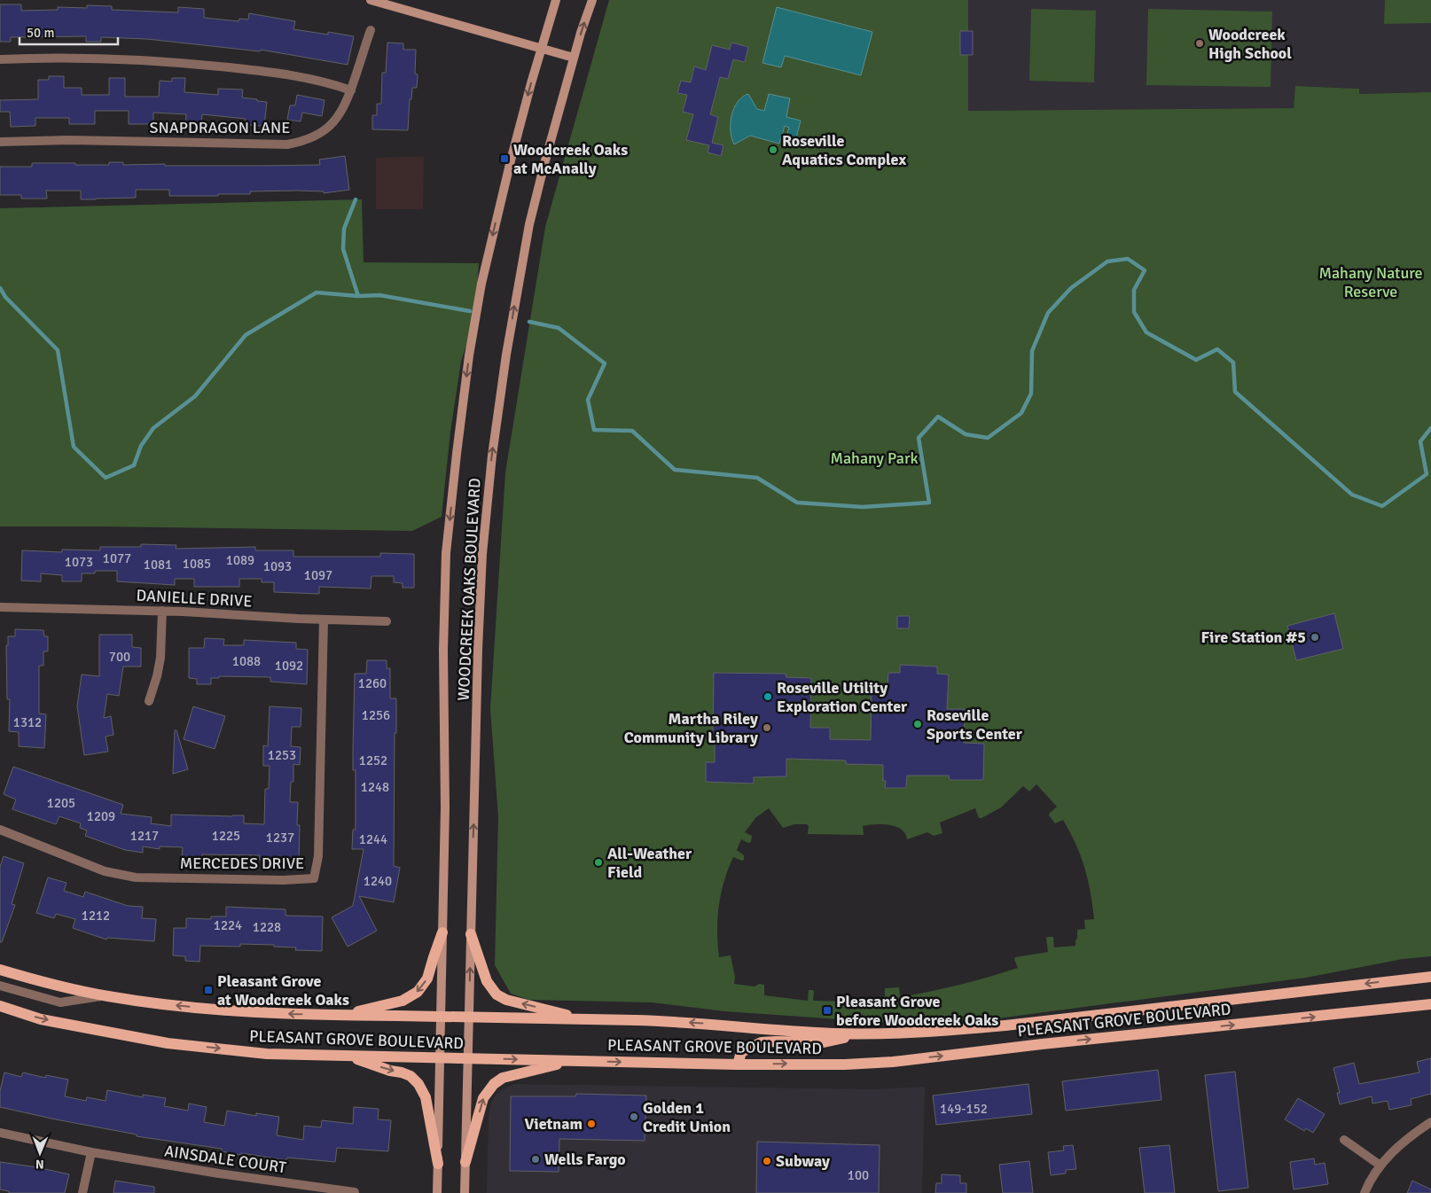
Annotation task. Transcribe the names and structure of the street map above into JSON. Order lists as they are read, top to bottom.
{
  "streets": {
    "main road": ["WOODCREEK OAKS BOULEVARD", "PLEASANT GROVE BOULEVARD"],
    "street": [
      "SNAPDRAGON LANE",
      "DANIELLE DRIVE",
      "MERCEDES DRIVE",
      "AINSDALE COURT"
    ]
  },
  "crossings": [
    ["WOODCREEK OAKS BOULEVARD", "PLEASANT GROVE BOULEVARD"],
    ["DANIELLE DRIVE", "MERCEDES DRIVE"]
  ],
  "parks": ["Mahany Nature Reserve", "Mahany Park"],
  "places": {
    "other": [
      "Woodcreek High School",
      "Roseville Aquatics Complex",
      "Fire Station #5",
      "Roseville Utility Exploration Center",
      "Roseville Sports Center",
      "Martha Riley Community Library",
      "All-Weather Field",
      "Golden 1 Credit Union",
      "Vietnam",
      "Wells Fargo",
      "Subway"
    ],
    "transit": ["Woodcreek Oaks at McAnally", "Pleasant Grove at Woodcreek Oaks", "Pleasant Grove before Woodcreek Oaks"]
  },
  "house_numbers": [
    "1077",
    "1089",
    "1073",
    "1085",
    "1081",
    "1093",
    "1097",
    "700",
    "1088",
    "1092",
    "1260",
    "1256",
    "1312",
    "1253",
    "1252",
    "1248",
    "1205",
    "1209",
    "1217",
    "1225",
    "1237",
    "1244",
    "1240",
    "1212",
    "1224",
    "1228",
    "149-152",
    "100"
  ],
  "scale_bar": "50 m",
  "north": "bottom"
}
